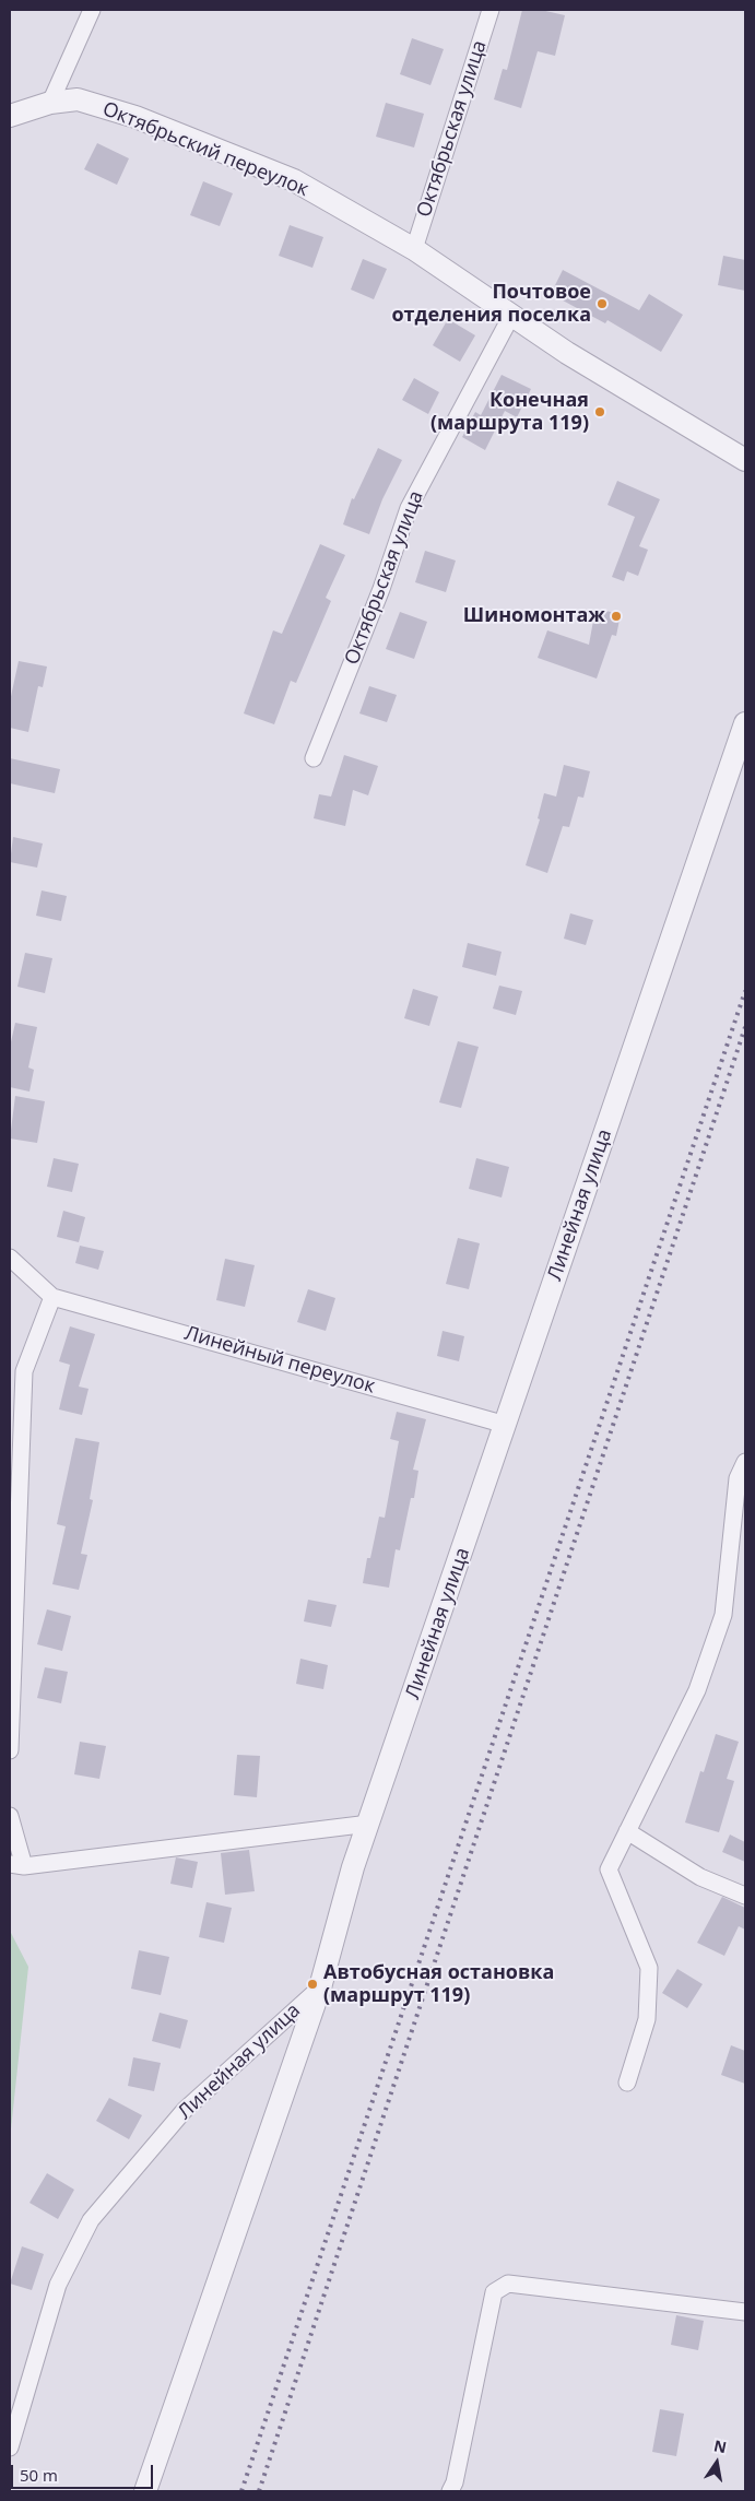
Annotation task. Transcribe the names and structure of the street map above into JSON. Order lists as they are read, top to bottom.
{
  "streets": {
    "street": [
      "Октябрьская улица",
      "Октябрьский переулок",
      "Линейная улица",
      "Линейный переулок"
    ]
  },
  "crossings": [
    ["Октябрьская улица", "Октябрьский переулок"],
    ["Линейная улица", "Линейный переулок"]
  ],
  "places": [
    "Почтовое отделения поселка",
    "Конечная (маршрута 119)",
    "Шиномонтаж",
    "Автобусная остановка (маршрут 119)"
  ],
  "scale_bar": "50 m",
  "north": "top"
}
